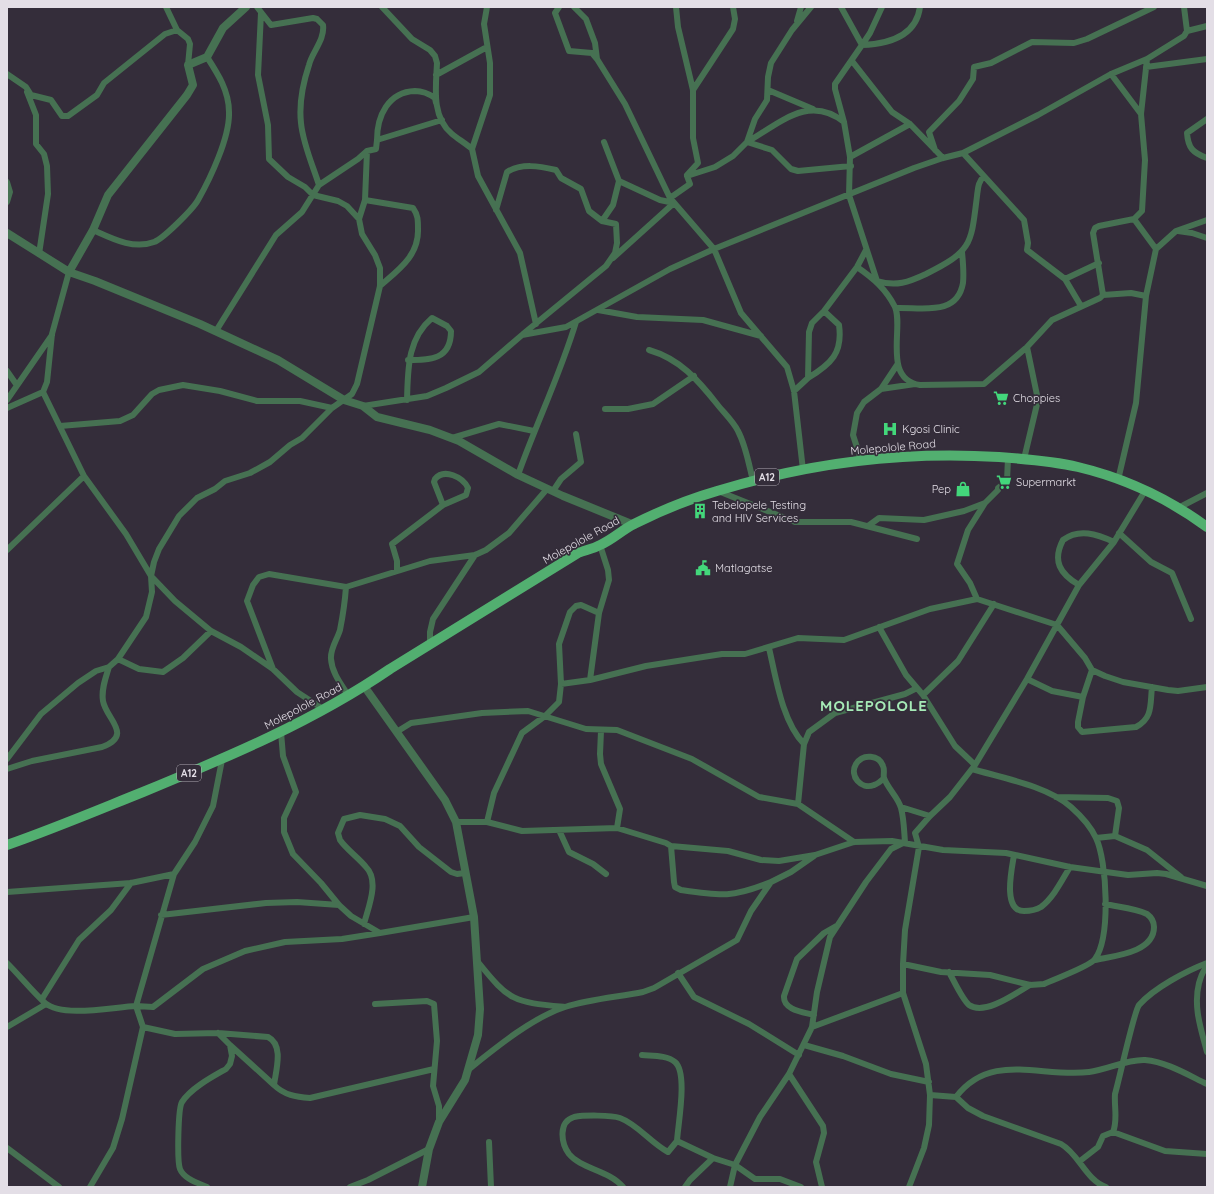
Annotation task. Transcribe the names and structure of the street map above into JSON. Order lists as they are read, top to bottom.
{
  "streets": {
    "main road": ["Molepolole Road", "A12"]
  },
  "districts": ["MOLEPOLOLE"],
  "places": {
    "supermarket": ["Choppies", "Supermarkt"],
    "hospital": ["Kgosi Clinic"],
    "shop": ["Pep"],
    "building": ["Tebelopele Testing and HIV Services"],
    "public building": ["Matlagatse"]
  }
}
